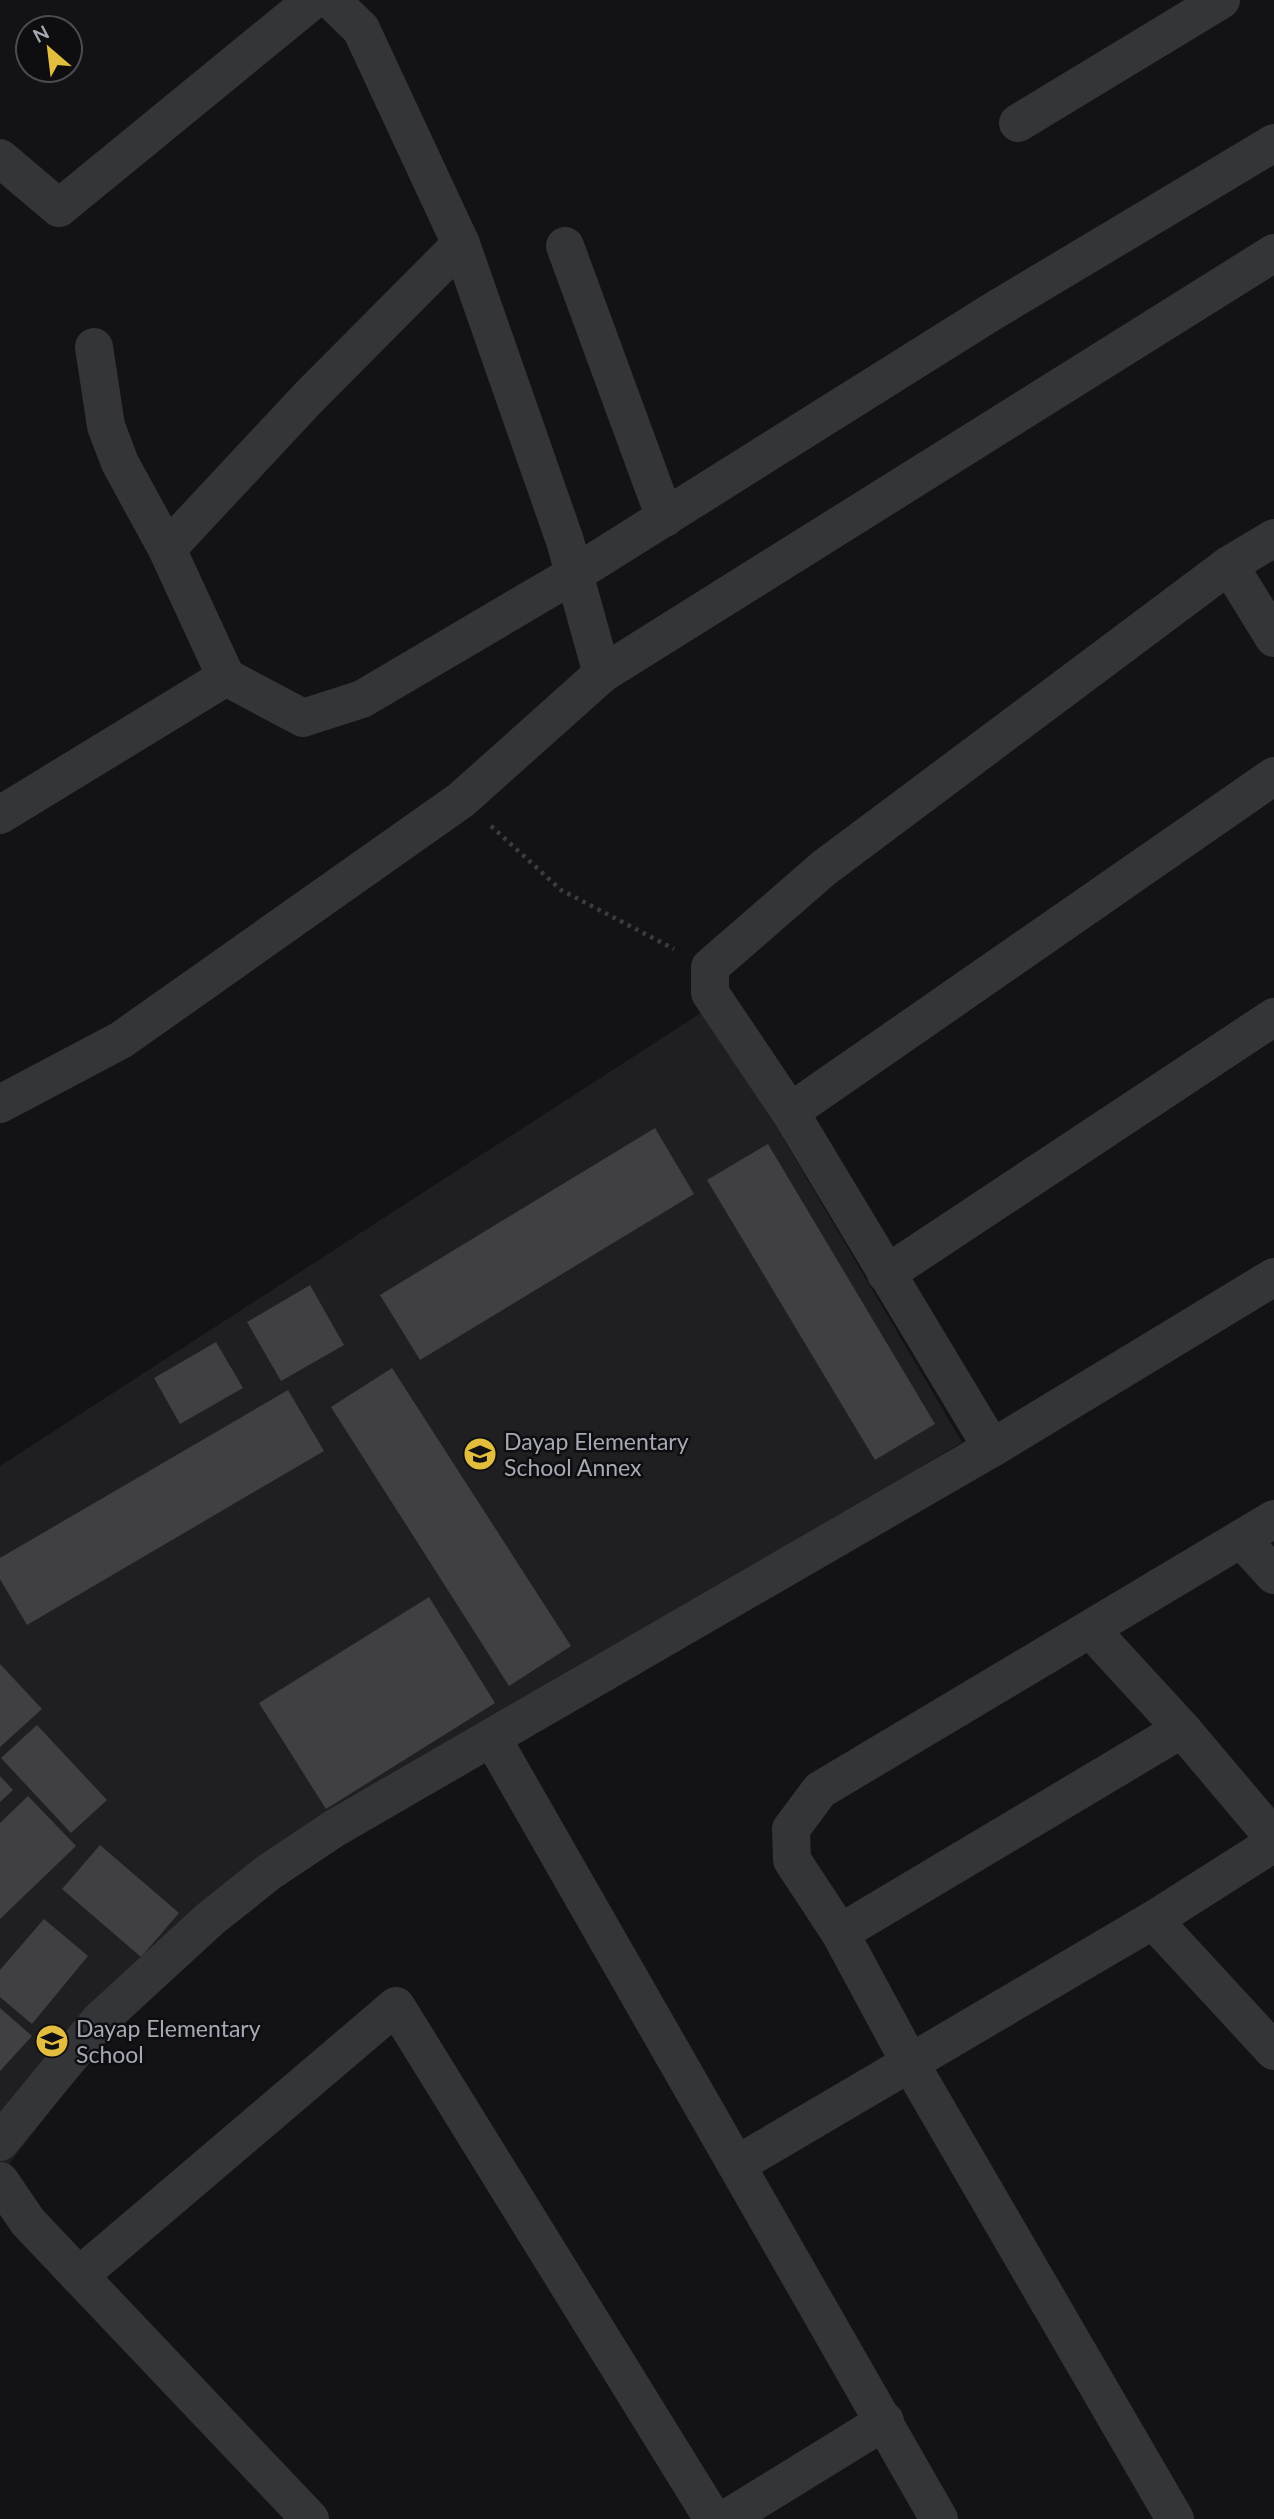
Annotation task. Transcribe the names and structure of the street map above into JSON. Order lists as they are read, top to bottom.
{
  "places": {
    "school or university": ["Dayap Elementary School Annex", "Dayap Elementary School"]
  },
  "north": "top left"
}
